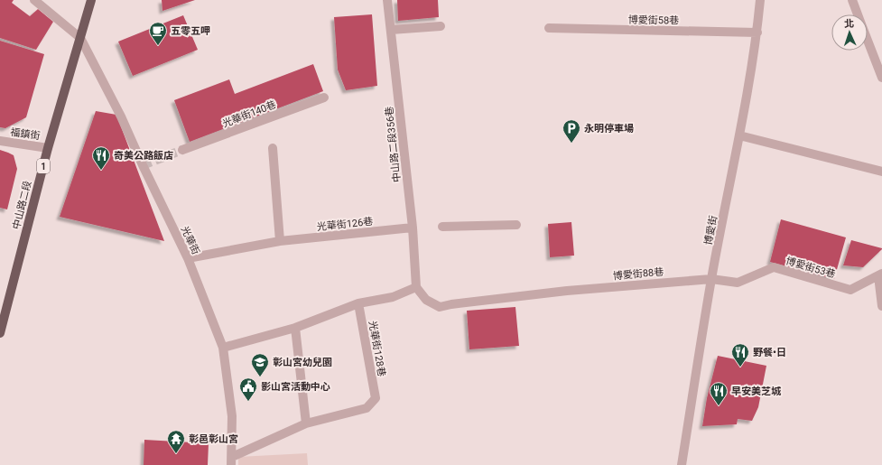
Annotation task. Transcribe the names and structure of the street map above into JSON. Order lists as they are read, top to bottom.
{
  "streets": {
    "main road": ["1", "中山路二段"],
    "street": [
      "博愛街58巷",
      "光華街140巷",
      "福鎮街",
      "中山路二段356巷",
      "光華街126巷",
      "博愛街",
      "光華街",
      "博愛街53巷",
      "博愛街88巷",
      "光華街128巷"
    ]
  },
  "crossings": [
    ["博愛街58巷", "博愛街"],
    ["福鎮街", "中山路二段"],
    ["中山路二段356巷", "光華街126巷"],
    ["中山路二段356巷", "博愛街88巷"],
    ["中山路二段", "光華街"],
    ["光華街126巷", "光華街"],
    ["博愛街", "博愛街53巷"],
    ["博愛街", "博愛街88巷"],
    ["博愛街53巷", "博愛街88巷"]
  ],
  "places": {
    "cafe": ["五零五呷"],
    "parking": ["永明停車場"],
    "restaurant": ["奇美公路飯店", "野餐•日", "早安美芝城"],
    "school or university": ["彰山宮幼兒園"],
    "public building": ["影山宮活動中心"],
    "temple": ["彰邑彰山宮"]
  },
  "north": "top"
}
